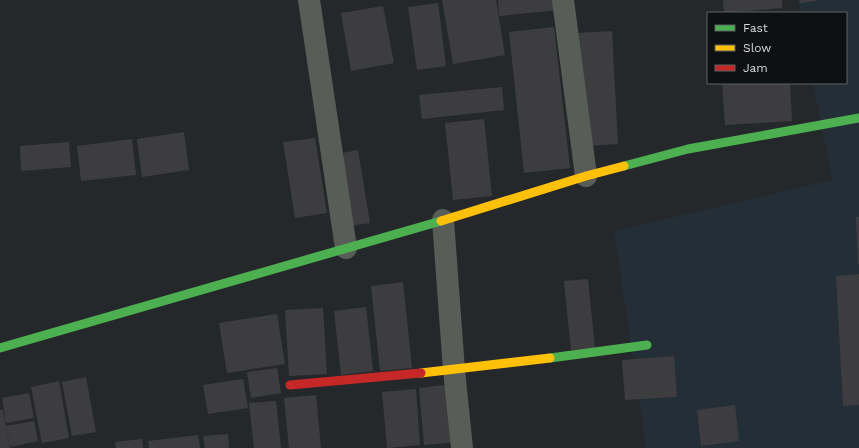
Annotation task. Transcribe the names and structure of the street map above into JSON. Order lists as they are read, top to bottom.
{
  "legend": ["Fast", "Slow", "Jam"]
}
